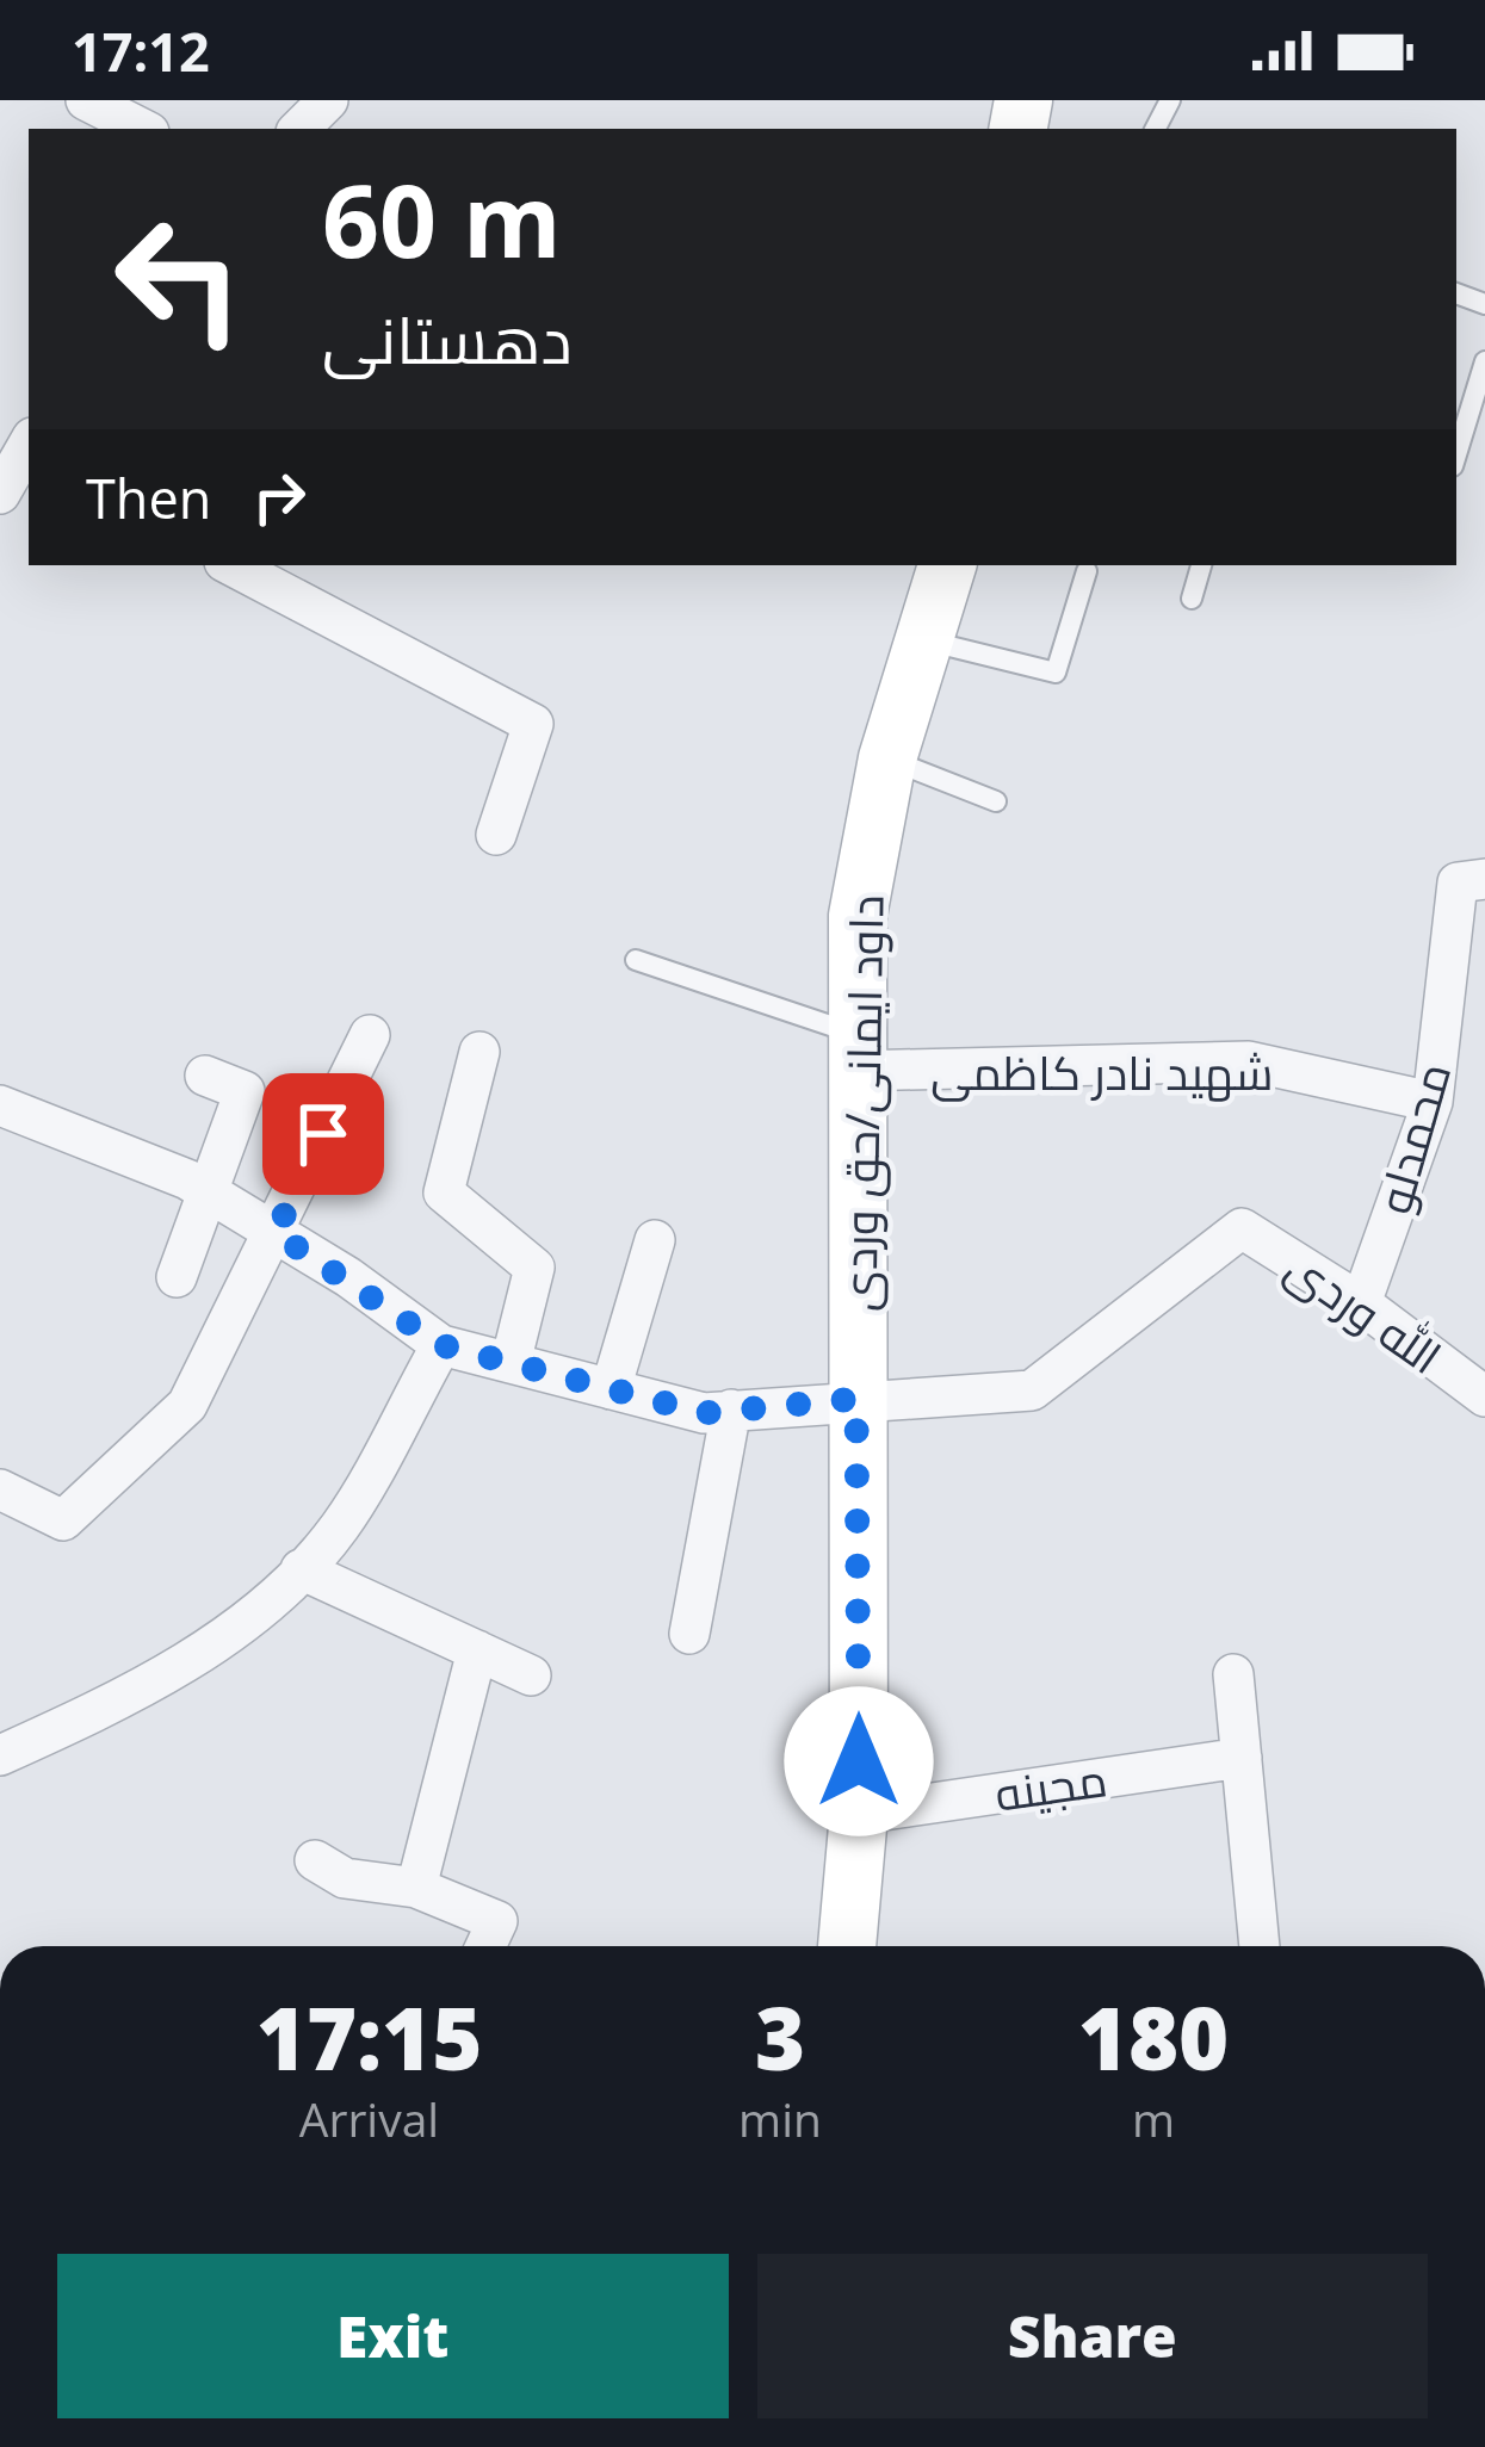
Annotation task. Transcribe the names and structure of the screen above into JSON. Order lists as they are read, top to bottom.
{
  "streets": {
    "street": [
      "شهید نادر کاظمی",
      "داود ایمانی/حق وردی",
      "محمدلو",
      "الله وردی",
      "مجینه"
    ]
  },
  "crossings": [
    ["شهید نادر کاظمی", "داود ایمانی/حق وردی"],
    ["شهید نادر کاظمی", "محمدلو"],
    ["داود ایمانی/حق وردی", "الله وردی"],
    ["داود ایمانی/حق وردی", "مجینه"],
    ["محمدلو", "الله وردی"]
  ],
  "page": {
    "status": "17:12",
    "turn": ["60 m", "دهستانی"],
    "then": "Then",
    "eta": [
      "17:15",
      "Arrival",
      "3",
      "min",
      "180",
      "m"
    ],
    "buttons": ["Exit", "Share"]
  }
}
